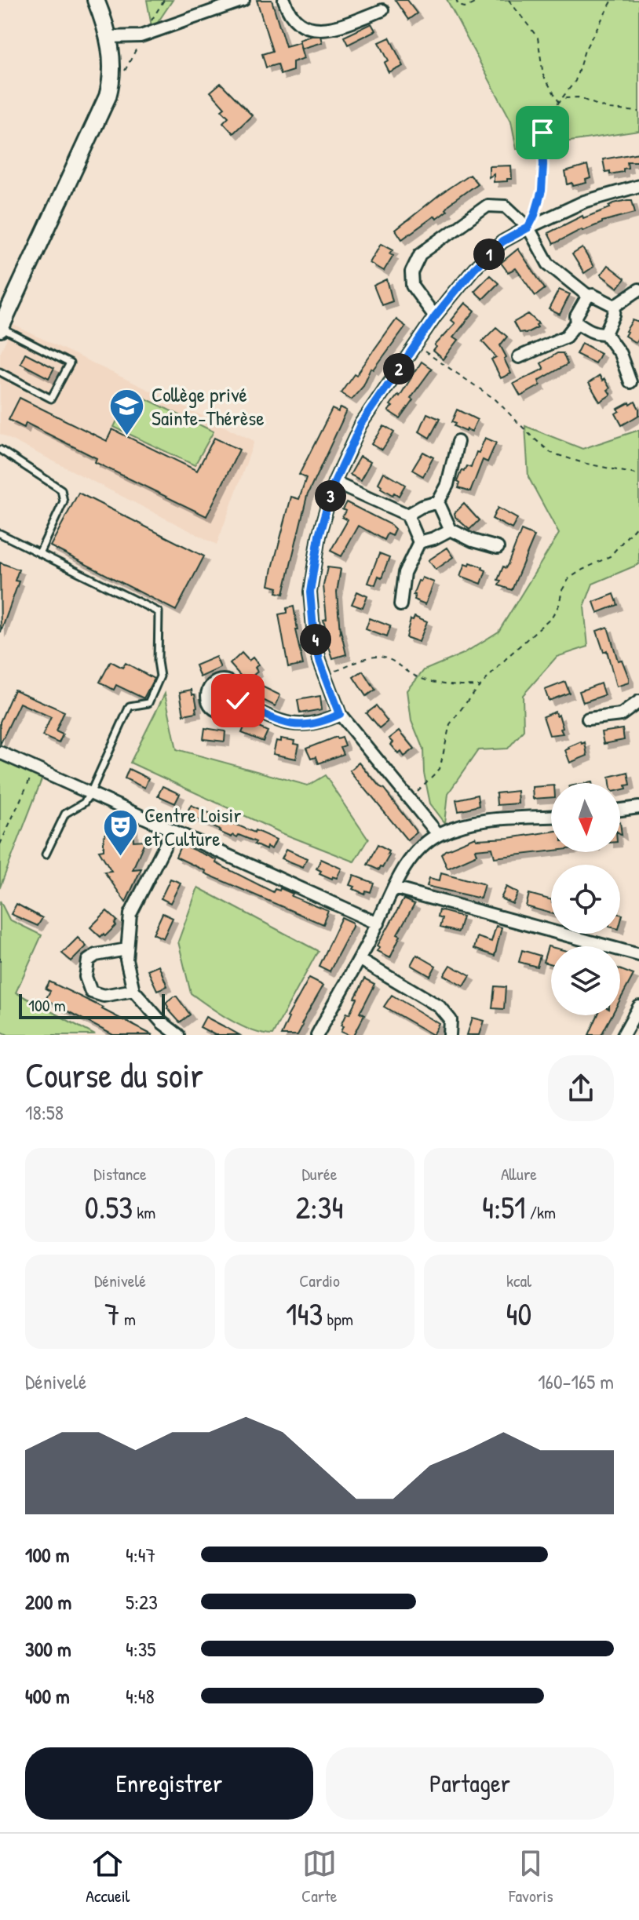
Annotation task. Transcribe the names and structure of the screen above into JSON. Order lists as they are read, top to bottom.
{
  "places": {
    "school or university": ["Collège privé Sainte-Thérèse"],
    "theatre": ["Centre Loisir et Culture"]
  },
  "scale_bar": "100 m",
  "north": "bottom",
  "page": {
    "pins": [
      "1",
      "2",
      "3",
      "4"
    ],
    "scale": "100 m",
    "heading": ["Course du soir", "18:58"],
    "stats": [
      ["Distance", "0.53 km"],
      ["Durée", "2:34"],
      ["Allure", "4:51 /km"],
      ["Dénivelé", "7 m"],
      ["Cardio", "143 bpm"],
      ["kcal", "40"]
    ],
    "chart": ["Dénivelé", "160–165 m"],
    "list": [
      {
        "name": "100 m",
        "note": "4:47"
      },
      {
        "name": "200 m",
        "note": "5:23"
      },
      {
        "name": "300 m",
        "note": "4:35"
      },
      {
        "name": "400 m",
        "note": "4:48"
      }
    ],
    "buttons": ["Enregistrer", "Partager"],
    "tabs": ["Accueil", "Carte", "Favoris"]
  }
}
